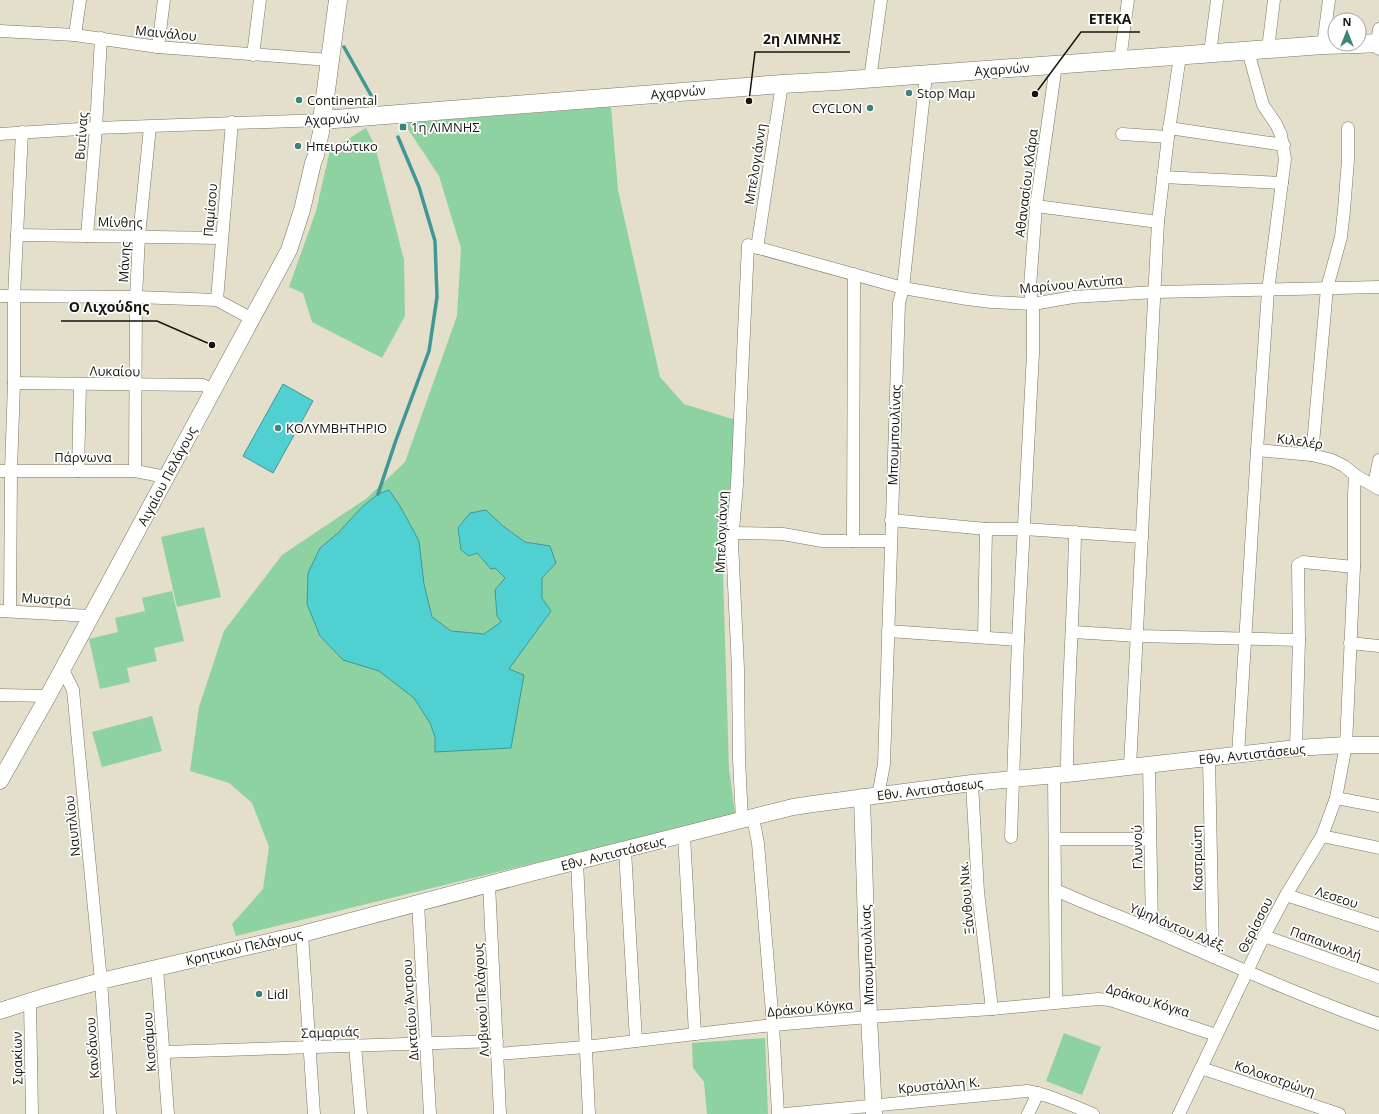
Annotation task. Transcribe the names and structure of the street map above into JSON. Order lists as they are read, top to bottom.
{
  "streets": {
    "main road": ["Αχαρνών", "Αιγαίου Πελάγους"],
    "street": [
      "Μαινάλου",
      "Βυτίνας",
      "Μπελογιάννη",
      "Αθανασίου Κλάρα",
      "Παμίσου",
      "Μίνθης",
      "Μάνης",
      "Μαρίνου Αντύπα",
      "Λυκαίου",
      "Μπουμπουλίνας",
      "Κιλελέρ",
      "Πάρνωνα",
      "Μυστρά",
      "Εθν. Αντιστάσεως",
      "Ναυπλίου",
      "Γλυνού",
      "Καστριώτη",
      "Λεσεου",
      "Ξάνθου Νικ.",
      "Θερίσσου",
      "Υψηλάντου Αλέξ.",
      "Παπανικολή",
      "Κρητικού Πελάγους",
      "Λυβικού Πελάγους",
      "Δράκου Κόγκα",
      "Δικταίου Άντρου",
      "Σαμαριάς",
      "Κισσάμου",
      "Κανδάνου",
      "Σφακίων",
      "Κολοκοτρώνη",
      "Κρυστάλλη Κ."
    ]
  },
  "crossings": [
    ["Μαινάλου", "Βυτίνας"],
    ["Μαινάλου", "Αιγαίου Πελάγους"],
    ["Αχαρνών", "Βυτίνας"],
    ["Αχαρνών", "Μπελογιάννη"],
    ["Αχαρνών", "Αθανασίου Κλάρα"],
    ["Αχαρνών", "Παμίσου"],
    ["Αχαρνών", "Μάνης"],
    ["Αχαρνών", "Μπουμπουλίνας"],
    ["Αχαρνών", "Αιγαίου Πελάγους"],
    ["Βυτίνας", "Μίνθης"],
    ["Μπελογιάννη", "Μαρίνου Αντύπα"],
    ["Μπελογιάννη", "Εθν. Αντιστάσεως"],
    ["Μπελογιάννη", "Δράκου Κόγκα"],
    ["Αθανασίου Κλάρα", "Μαρίνου Αντύπα"],
    ["Αθανασίου Κλάρα", "Εθν. Αντιστάσεως"],
    ["Παμίσου", "Μίνθης"],
    ["Μίνθης", "Μάνης"],
    ["Μάνης", "Λυκαίου"],
    ["Μάνης", "Πάρνωνα"],
    ["Μαρίνου Αντύπα", "Μπουμπουλίνας"],
    ["Λυκαίου", "Αιγαίου Πελάγους"],
    ["Μπουμπουλίνας", "Εθν. Αντιστάσεως"],
    ["Μπουμπουλίνας", "Δράκου Κόγκα"],
    ["Μπουμπουλίνας", "Κρυστάλλη Κ."],
    ["Κιλελέρ", "Θερίσσου"],
    ["Πάρνωνα", "Αιγαίου Πελάγους"],
    ["Αιγαίου Πελάγους", "Μυστρά"],
    ["Αιγαίου Πελάγους", "Ναυπλίου"],
    ["Εθν. Αντιστάσεως", "Γλυνού"],
    ["Εθν. Αντιστάσεως", "Καστριώτη"],
    ["Εθν. Αντιστάσεως", "Ξάνθου Νικ."],
    ["Εθν. Αντιστάσεως", "Θερίσσου"],
    ["Εθν. Αντιστάσεως", "Κρητικού Πελάγους"],
    ["Εθν. Αντιστάσεως", "Λυβικού Πελάγους"],
    ["Ναυπλίου", "Κρητικού Πελάγους"],
    ["Ναυπλίου", "Κανδάνου"],
    ["Γλυνού", "Υψηλάντου Αλέξ."],
    ["Καστριώτη", "Υψηλάντου Αλέξ."],
    ["Λεσεου", "Θερίσσου"],
    ["Ξάνθου Νικ.", "Δράκου Κόγκα"],
    ["Θερίσσου", "Υψηλάντου Αλέξ."],
    ["Θερίσσου", "Παπανικολή"],
    ["Θερίσσου", "Δράκου Κόγκα"],
    ["Θερίσσου", "Κολοκοτρώνη"],
    ["Κρητικού Πελάγους", "Λυβικού Πελάγους"],
    ["Κρητικού Πελάγους", "Δικταίου Άντρου"],
    ["Κρητικού Πελάγους", "Κισσάμου"],
    ["Κρητικού Πελάγους", "Κανδάνου"],
    ["Κρητικού Πελάγους", "Σφακίων"],
    ["Λυβικού Πελάγους", "Δράκου Κόγκα"],
    ["Λυβικού Πελάγους", "Σαμαριάς"],
    ["Δικταίου Άντρου", "Σαμαριάς"],
    ["Σαμαριάς", "Κισσάμου"]
  ],
  "places": {
    "other": [
      "Stop Μαμ",
      "ΕΤΕΚΑ",
      "Continental",
      "2η ΛΙΜΝΗΣ",
      "CYCLON",
      "Ηπειρώτικο",
      "Ο Λιχούδης",
      "ΚΟΛΥΜΒΗΤΗΡΙΟ",
      "Lidl"
    ],
    "transit": ["1η ΛΙΜΝΗΣ"]
  },
  "north": "top"
}
